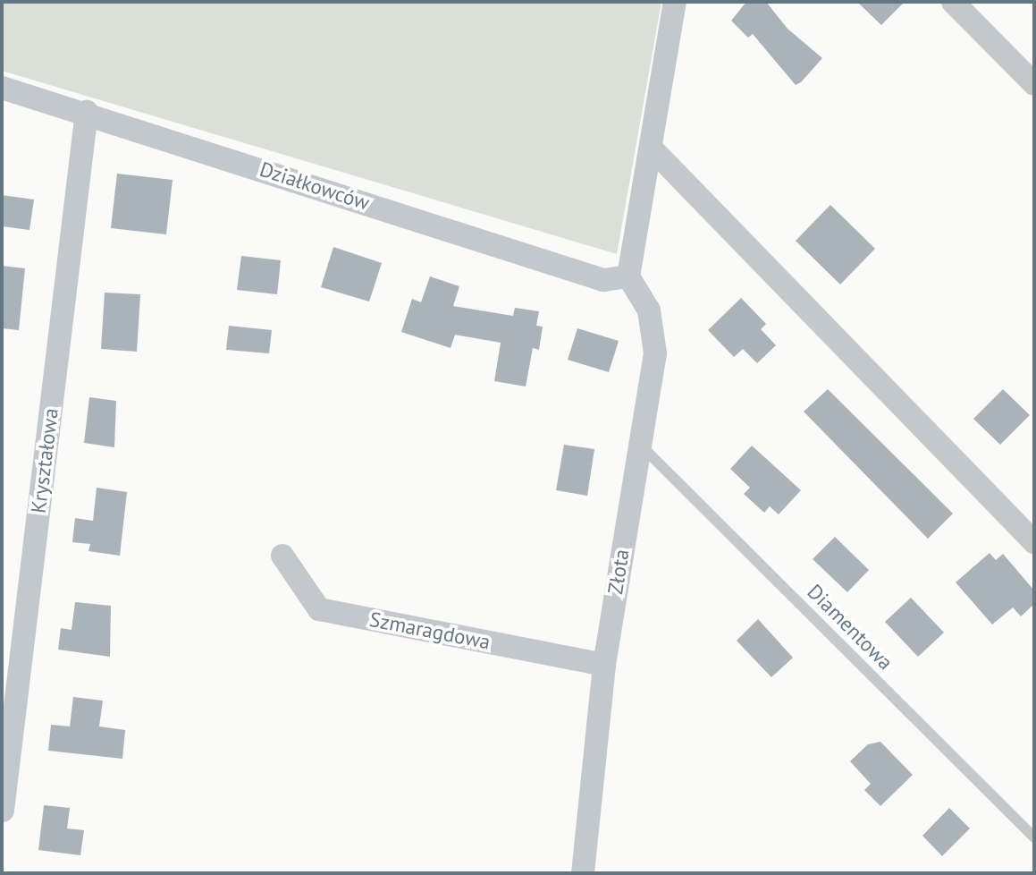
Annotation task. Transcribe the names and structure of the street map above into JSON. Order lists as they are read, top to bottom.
{
  "streets": {
    "street": [
      "Działkowców",
      "Kryształowa",
      "Złota",
      "Szmaragdowa"
    ],
    "lane": ["Diamentowa"]
  },
  "crossings": [
    ["Działkowców", "Kryształowa"],
    ["Działkowców", "Złota"],
    ["Złota", "Diamentowa"],
    ["Złota", "Szmaragdowa"]
  ]
}
